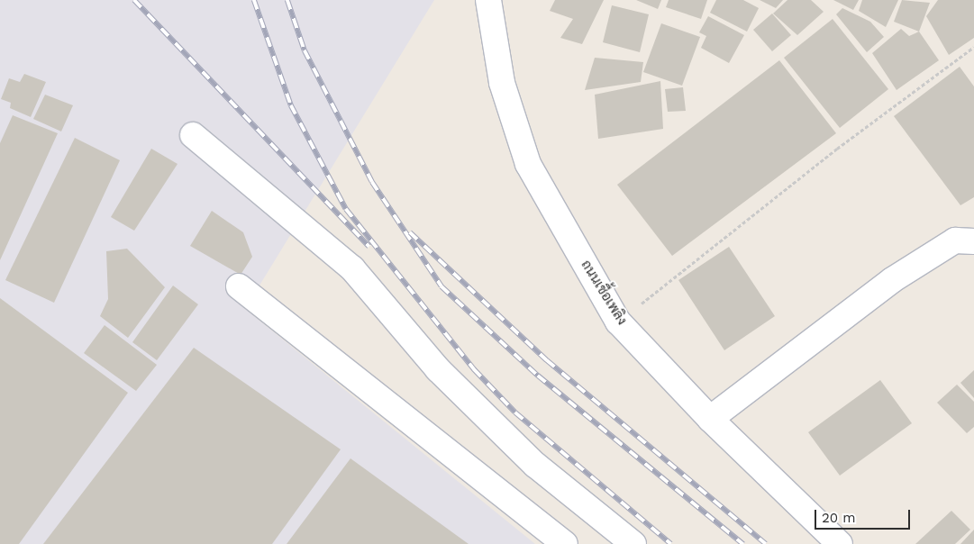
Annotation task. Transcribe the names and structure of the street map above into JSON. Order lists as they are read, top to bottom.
{
  "streets": {
    "street": ["ถนนเชื้อเพลิง"]
  },
  "scale_bar": "20 m"
}
